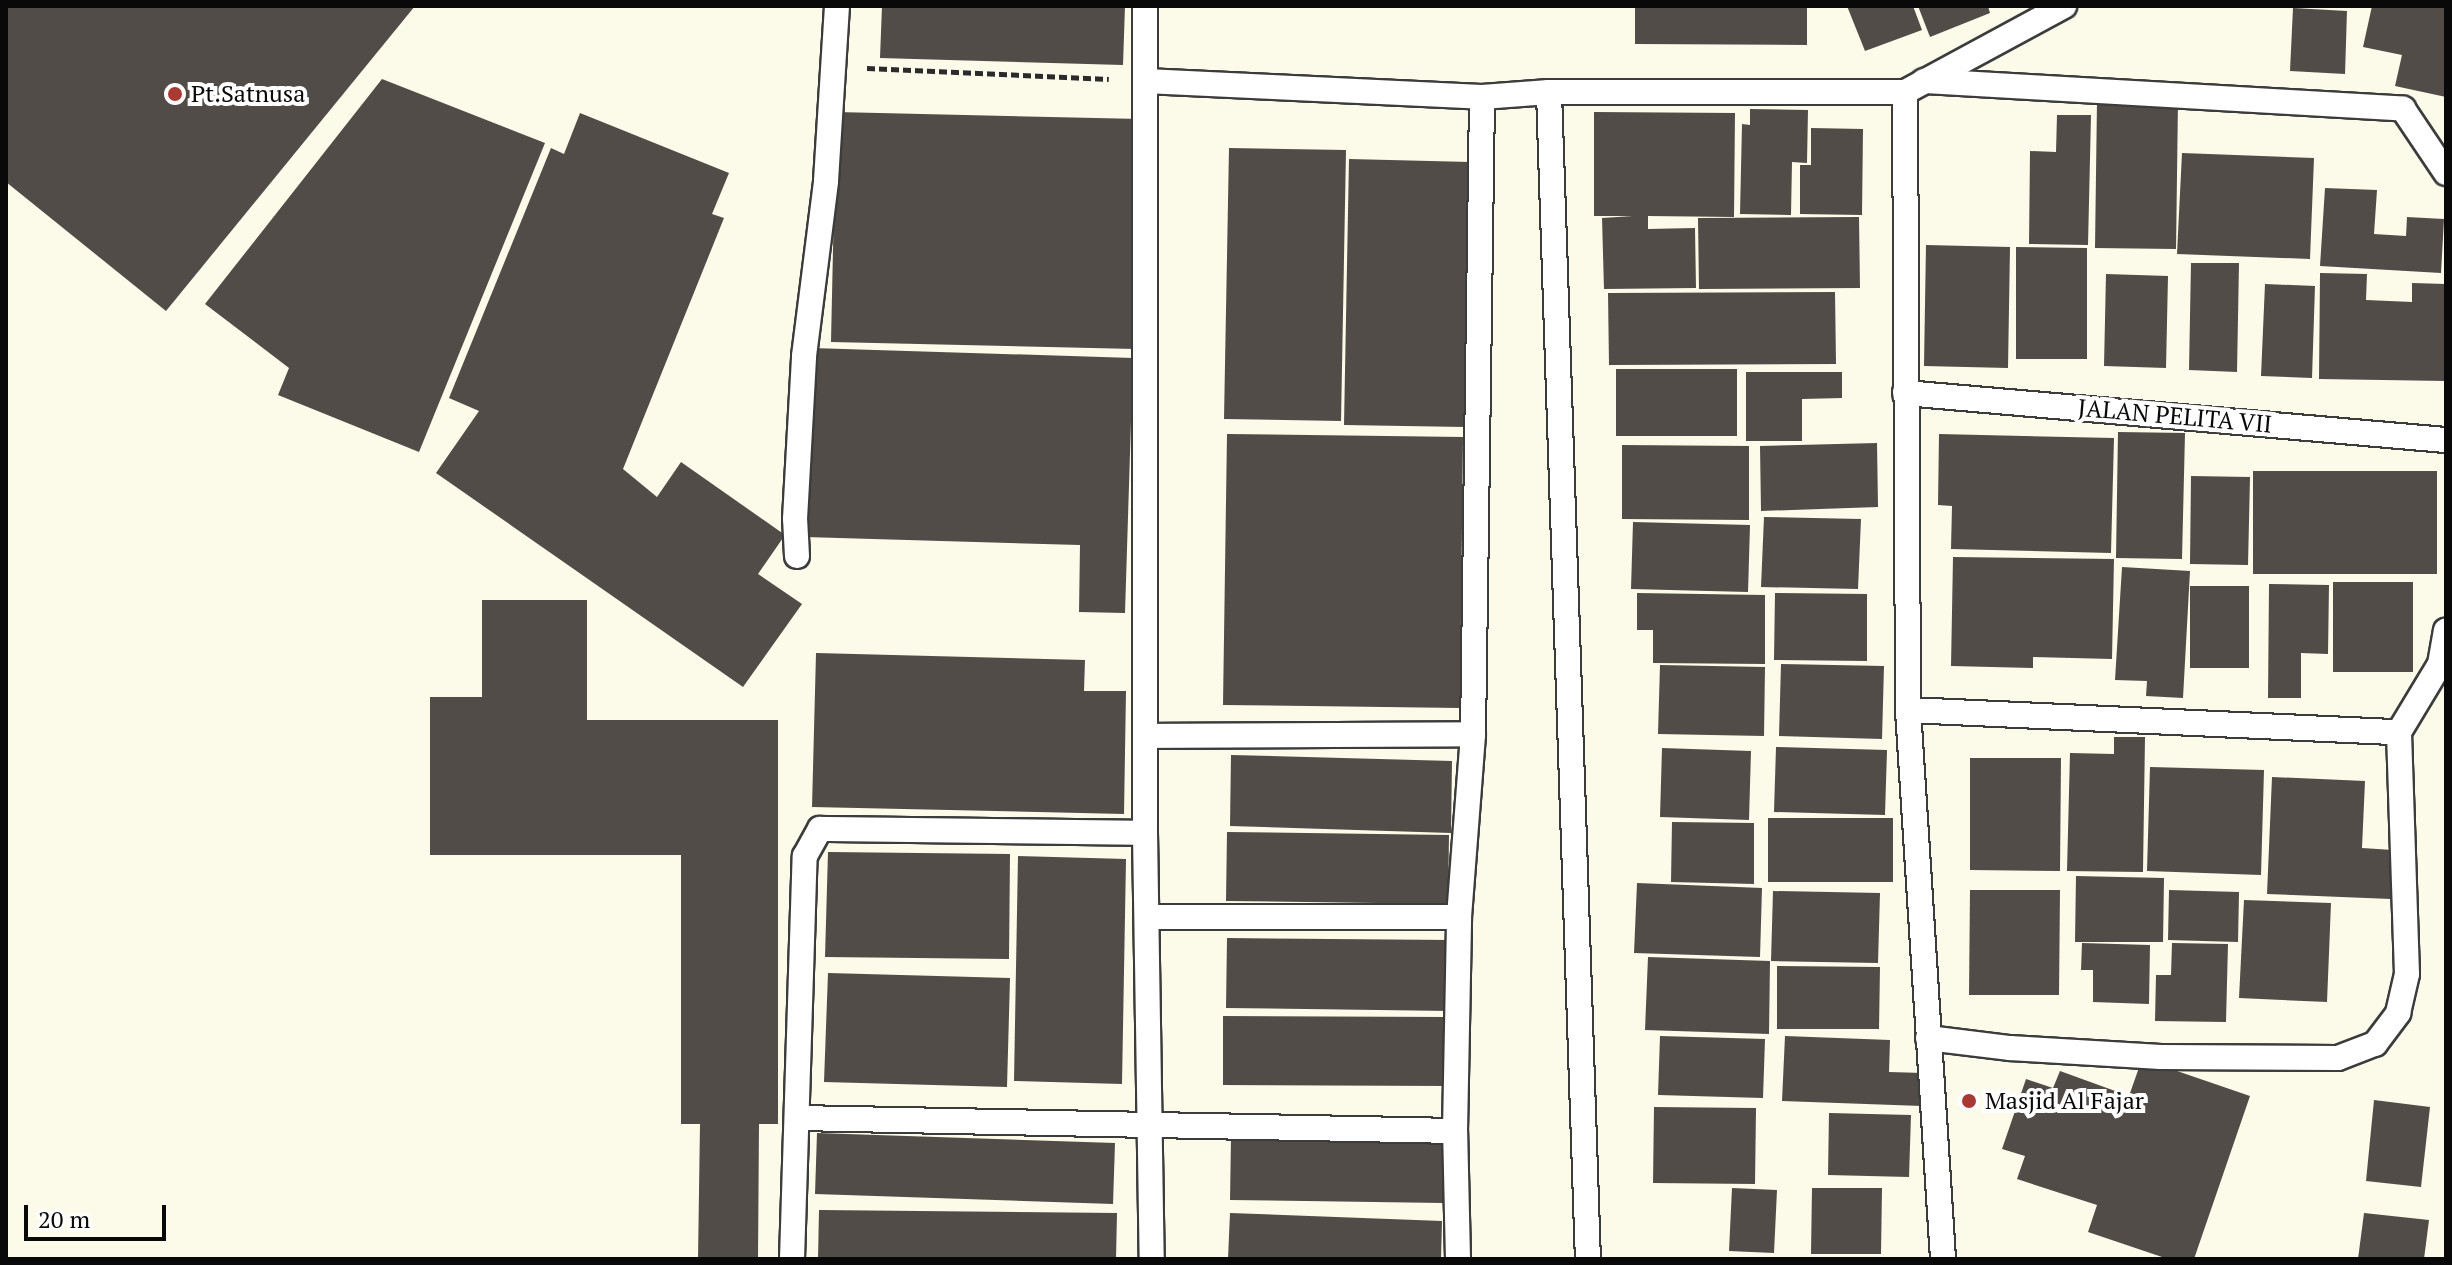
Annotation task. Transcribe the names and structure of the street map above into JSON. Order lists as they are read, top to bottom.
{
  "streets": {
    "lane": ["JALAN PELITA VII"]
  },
  "places": ["Pt.Satnusa", "Masjid Al Fajar"],
  "scale_bar": "20 m"
}
